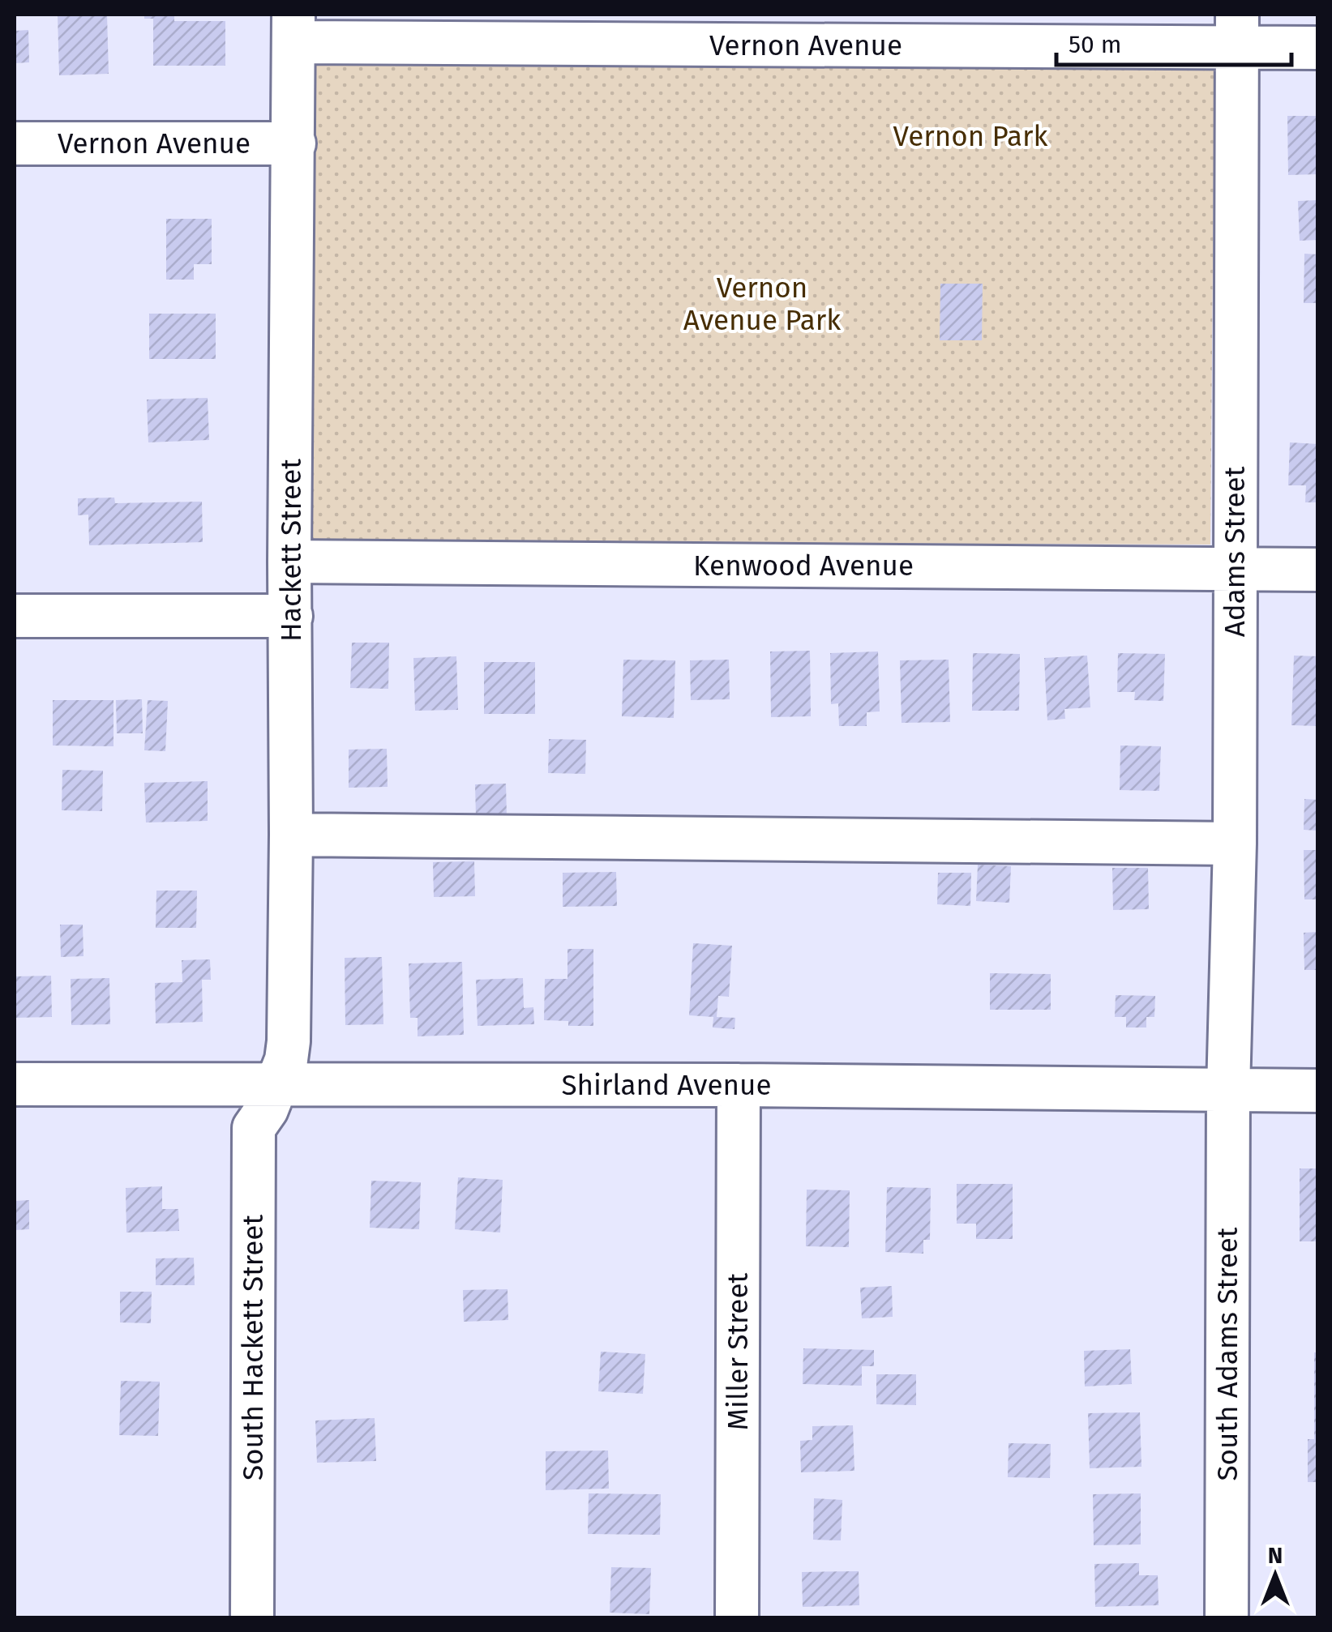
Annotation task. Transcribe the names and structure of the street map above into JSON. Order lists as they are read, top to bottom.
{
  "streets": {
    "street": [
      "Vernon Avenue",
      "Hackett Street",
      "Adams Street",
      "Kenwood Avenue",
      "Shirland Avenue",
      "South Hackett Street",
      "Miller Street",
      "South Adams Street"
    ]
  },
  "crossings": [
    ["Vernon Avenue", "Hackett Street"],
    ["Vernon Avenue", "Adams Street"],
    ["Hackett Street", "Kenwood Avenue"],
    ["Hackett Street", "Shirland Avenue"],
    ["Hackett Street", "South Hackett Street"],
    ["Adams Street", "Kenwood Avenue"],
    ["Adams Street", "Shirland Avenue"],
    ["Adams Street", "South Adams Street"],
    ["Shirland Avenue", "South Hackett Street"],
    ["Shirland Avenue", "Miller Street"],
    ["Shirland Avenue", "South Adams Street"]
  ],
  "parks": ["Vernon Park", "Vernon Avenue Park"],
  "scale_bar": "50 m",
  "north": "top"
}
